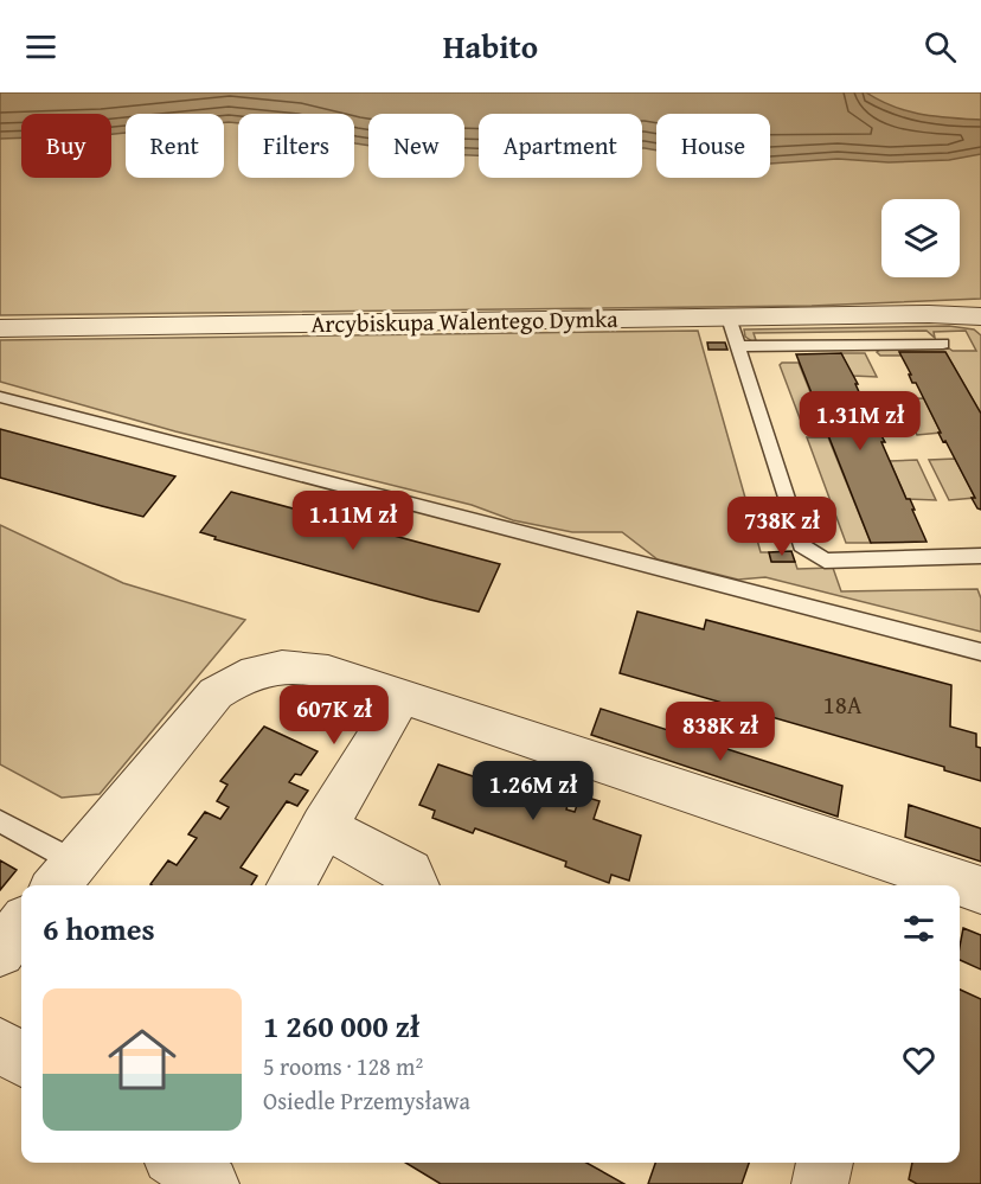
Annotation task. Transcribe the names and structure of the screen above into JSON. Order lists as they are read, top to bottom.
{
  "streets": {
    "street": ["Arcybiskupa Walentego Dymka"]
  },
  "house_numbers": ["18A"],
  "page": {
    "header": "Habito",
    "chip": [
      "Buy",
      "Rent",
      "Filters",
      "New",
      "Apartment",
      "House"
    ],
    "price": [
      "1.31M zł",
      "1.11M zł",
      "738K zł",
      "607K zł",
      "838K zł",
      "1.26M zł"
    ],
    "heading": "6 homes",
    "list": [
      {
        "name": "1 260 000 zł",
        "note": "5 rooms · 128 m² · Osiedle Przemysława"
      }
    ]
  }
}
